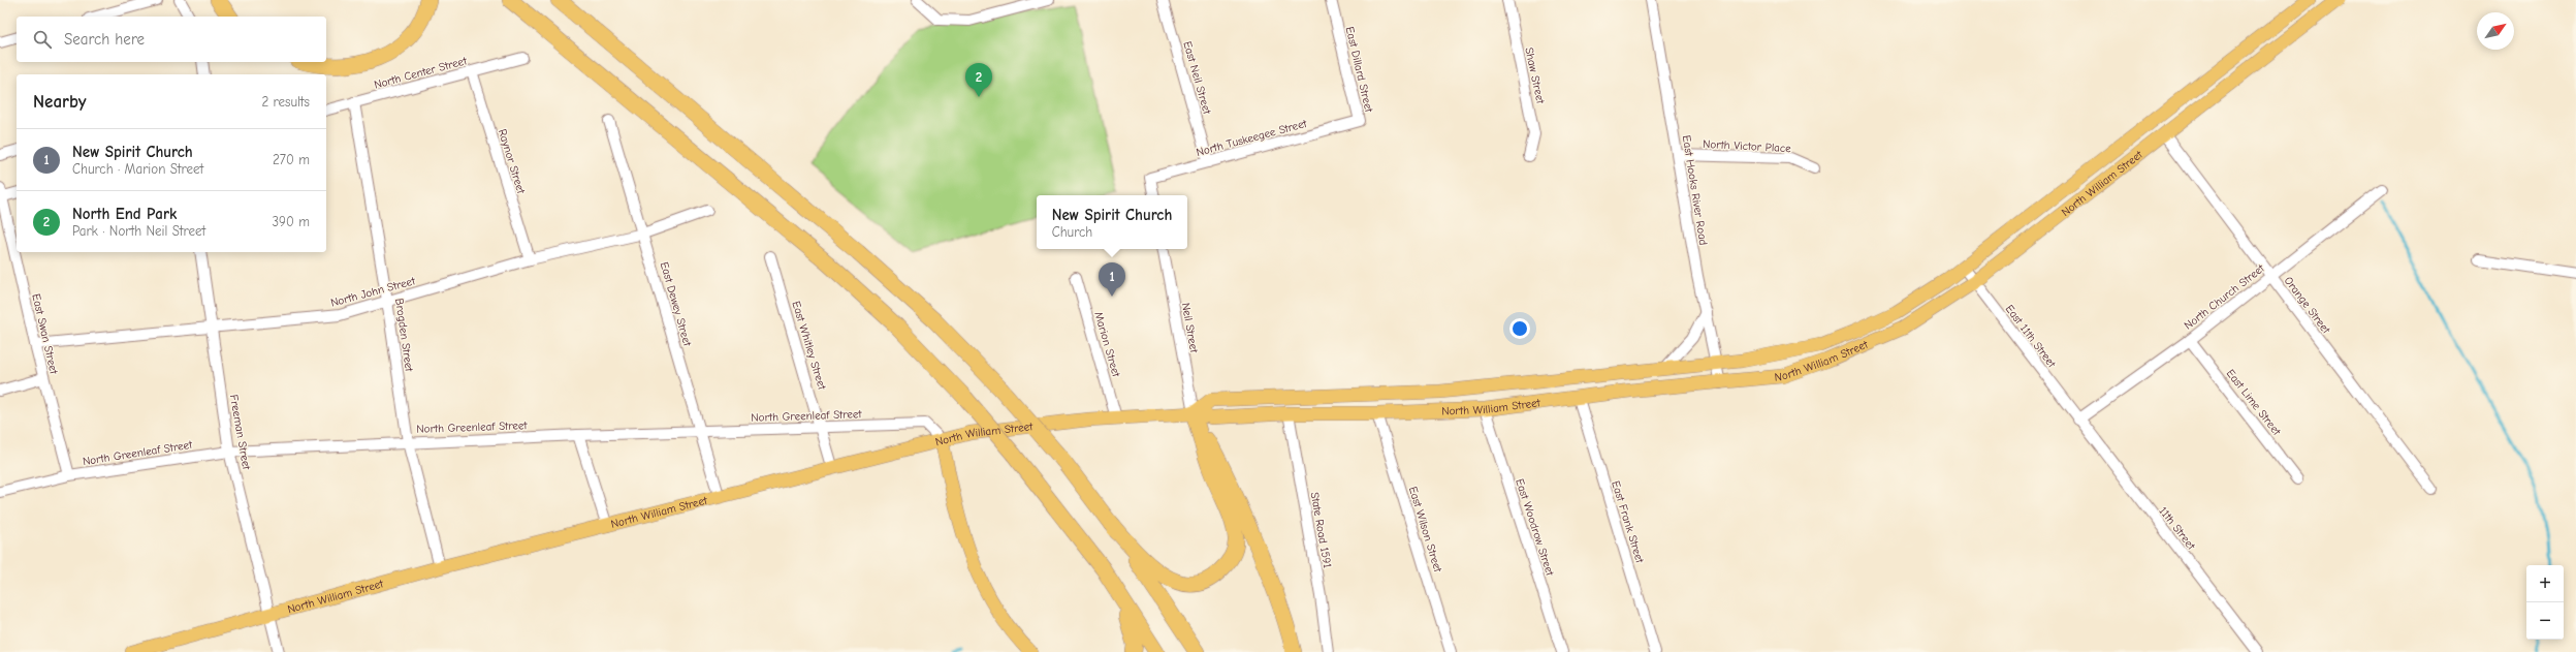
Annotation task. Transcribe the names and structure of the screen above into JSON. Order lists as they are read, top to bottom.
{
  "streets": {
    "main road": ["North William Street"],
    "street": [
      "East Dillard Street",
      "North Center Street",
      "Shaw Street",
      "East Neil Street",
      "North Tuskeegee Street",
      "North Victor Place",
      "Raynor Street",
      "East Hooks River Road",
      "North John Street",
      "North Church Street",
      "East Dewey Street",
      "Orange Street",
      "Neil Street",
      "East Swan Street",
      "Brogden Street",
      "East 11th Street",
      "Marion Street",
      "East Whitley Street",
      "East Lime Street",
      "North Greenleaf Street",
      "Freeman Street",
      "East Frank Street",
      "East Woodrow Street",
      "11th Street",
      "East Wilson Street",
      "State Road 1591"
    ]
  },
  "crossings": [
    ["East Dillard Street", "North Tuskeegee Street"],
    ["North Center Street", "Raynor Street"],
    ["North Center Street", "Brogden Street"],
    ["East Neil Street", "North Tuskeegee Street"],
    ["North Victor Place", "East Hooks River Road"],
    ["Raynor Street", "North John Street"],
    ["North William Street", "East Hooks River Road"],
    ["North William Street", "East Dewey Street"],
    ["North William Street", "Orange Street"],
    ["North William Street", "Neil Street"],
    ["North William Street", "Brogden Street"],
    ["North William Street", "East 11th Street"],
    ["North William Street", "Marion Street"],
    ["North William Street", "East Whitley Street"],
    ["North William Street", "North Greenleaf Street"],
    ["North William Street", "Freeman Street"],
    ["North William Street", "East Frank Street"],
    ["North William Street", "East Woodrow Street"],
    ["North William Street", "East Wilson Street"],
    ["North William Street", "State Road 1591"],
    ["North John Street", "East Dewey Street"],
    ["North John Street", "East Swan Street"],
    ["North John Street", "Brogden Street"],
    ["North John Street", "Freeman Street"],
    ["North Church Street", "Orange Street"],
    ["North Church Street", "East 11th Street"],
    ["North Church Street", "East Lime Street"],
    ["North Church Street", "11th Street"],
    ["East Dewey Street", "North Greenleaf Street"],
    ["East Swan Street", "North Greenleaf Street"],
    ["Brogden Street", "North Greenleaf Street"],
    ["East 11th Street", "11th Street"],
    ["East Whitley Street", "North Greenleaf Street"],
    ["North Greenleaf Street", "Freeman Street"]
  ],
  "north": "top right",
  "page": {
    "search": "Search here",
    "pins": ["2", "1"],
    "heading": ["Nearby", "2 results"],
    "list": [
      {
        "mark": "1",
        "name": "New Spirit Church",
        "note": "Church · Marion Street",
        "value": "270 m"
      },
      {
        "mark": "2",
        "name": "North End Park",
        "note": "Park · North Neil Street",
        "value": "390 m"
      }
    ],
    "popup": ["New Spirit Church", "Church"],
    "map_buttons": ["+", "−"]
  }
}
